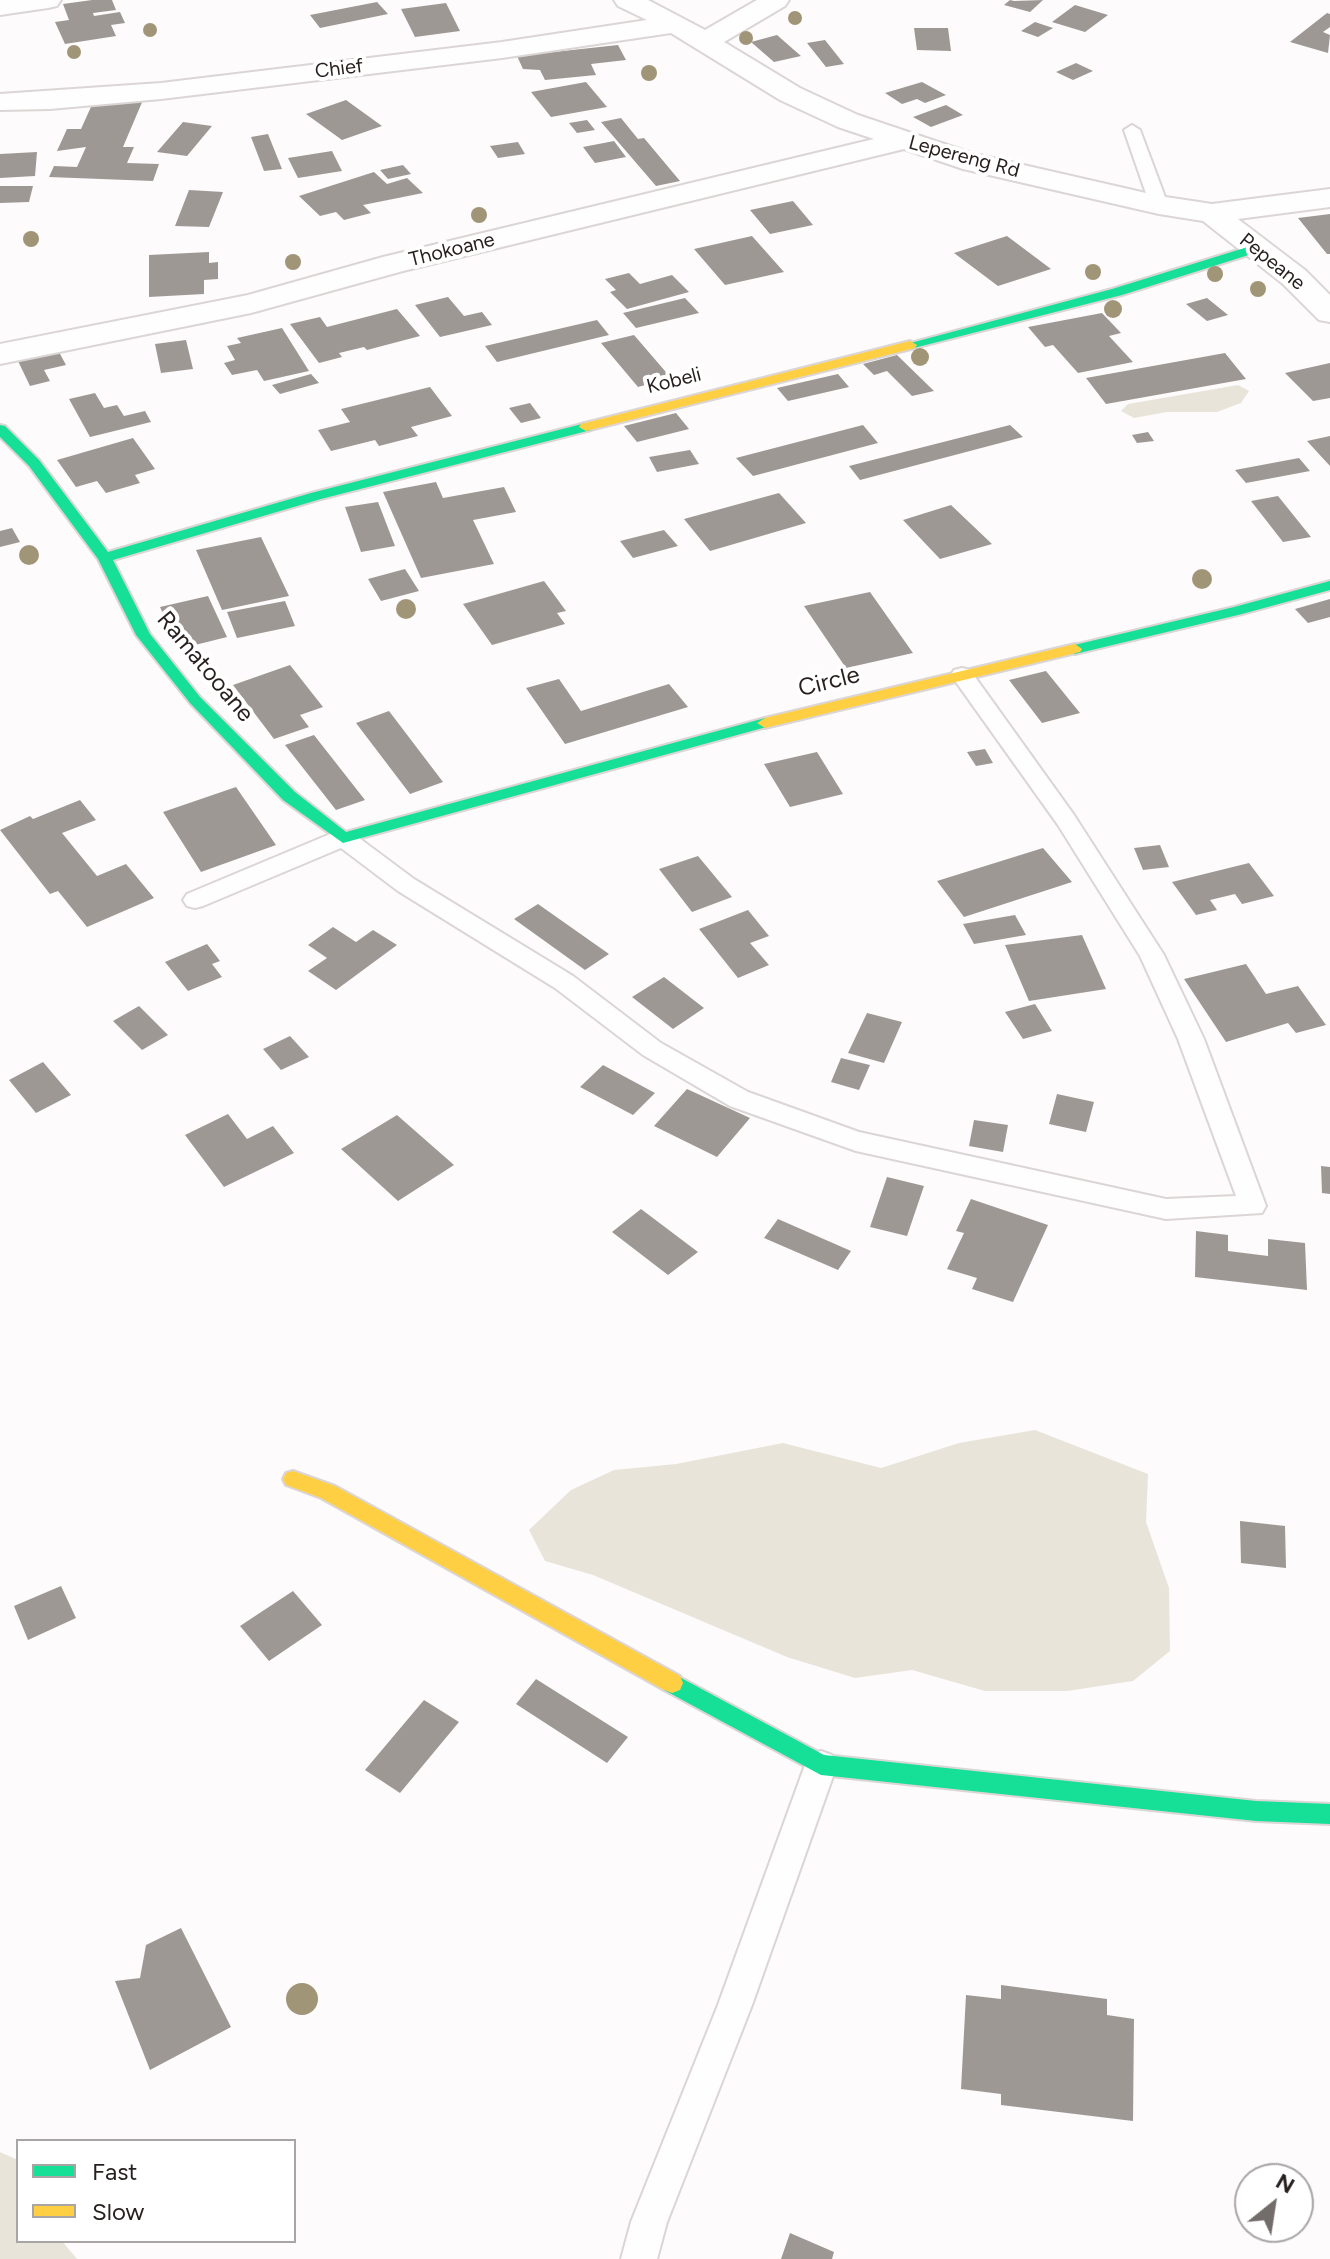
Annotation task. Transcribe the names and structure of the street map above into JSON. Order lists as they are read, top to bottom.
{
  "streets": {
    "street": [
      "Chief",
      "Lepereng Rd",
      "Thokoane",
      "Pepeane",
      "Kobeli",
      "Ramatooane",
      "Circle"
    ]
  },
  "crossings": [
    ["Chief", "Lepereng Rd"],
    ["Lepereng Rd", "Thokoane"],
    ["Lepereng Rd", "Pepeane"],
    ["Pepeane", "Kobeli"],
    ["Kobeli", "Ramatooane"],
    ["Ramatooane", "Circle"]
  ],
  "legend": ["Fast", "Slow"],
  "north": "top right"
}
